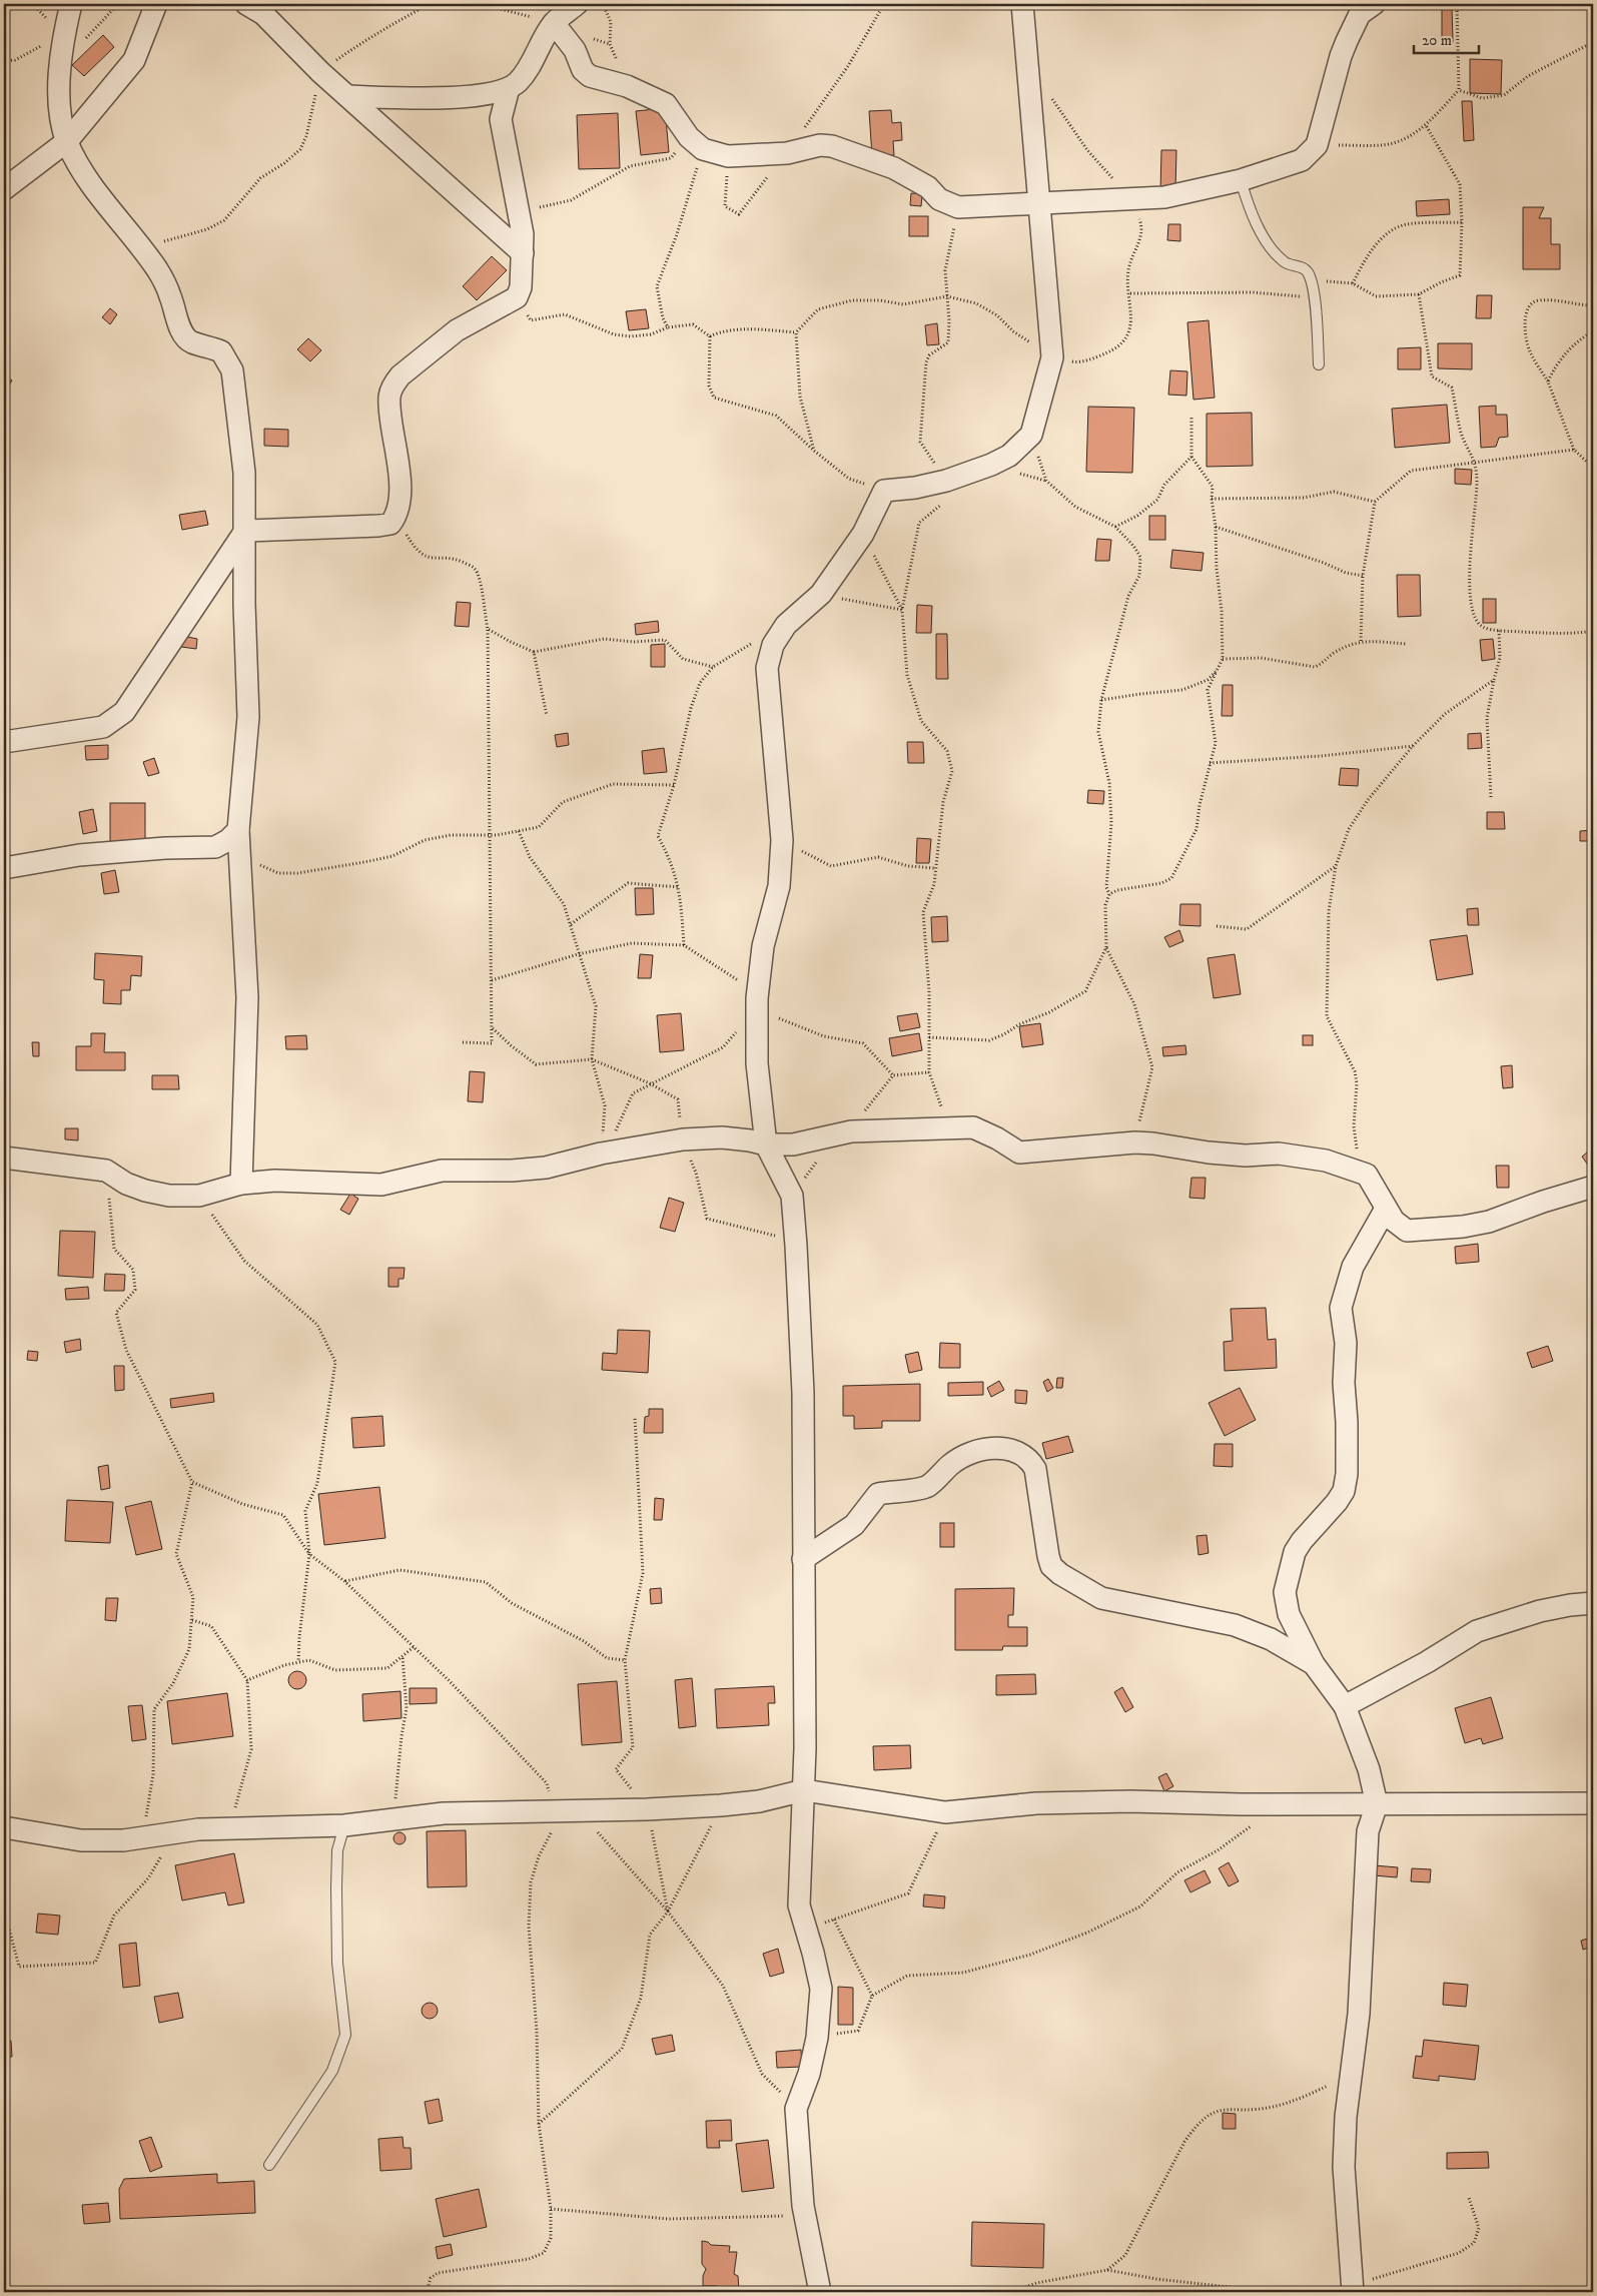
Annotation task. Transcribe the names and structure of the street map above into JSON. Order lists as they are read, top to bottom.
{
  "scale_bar": "20 m"
}
